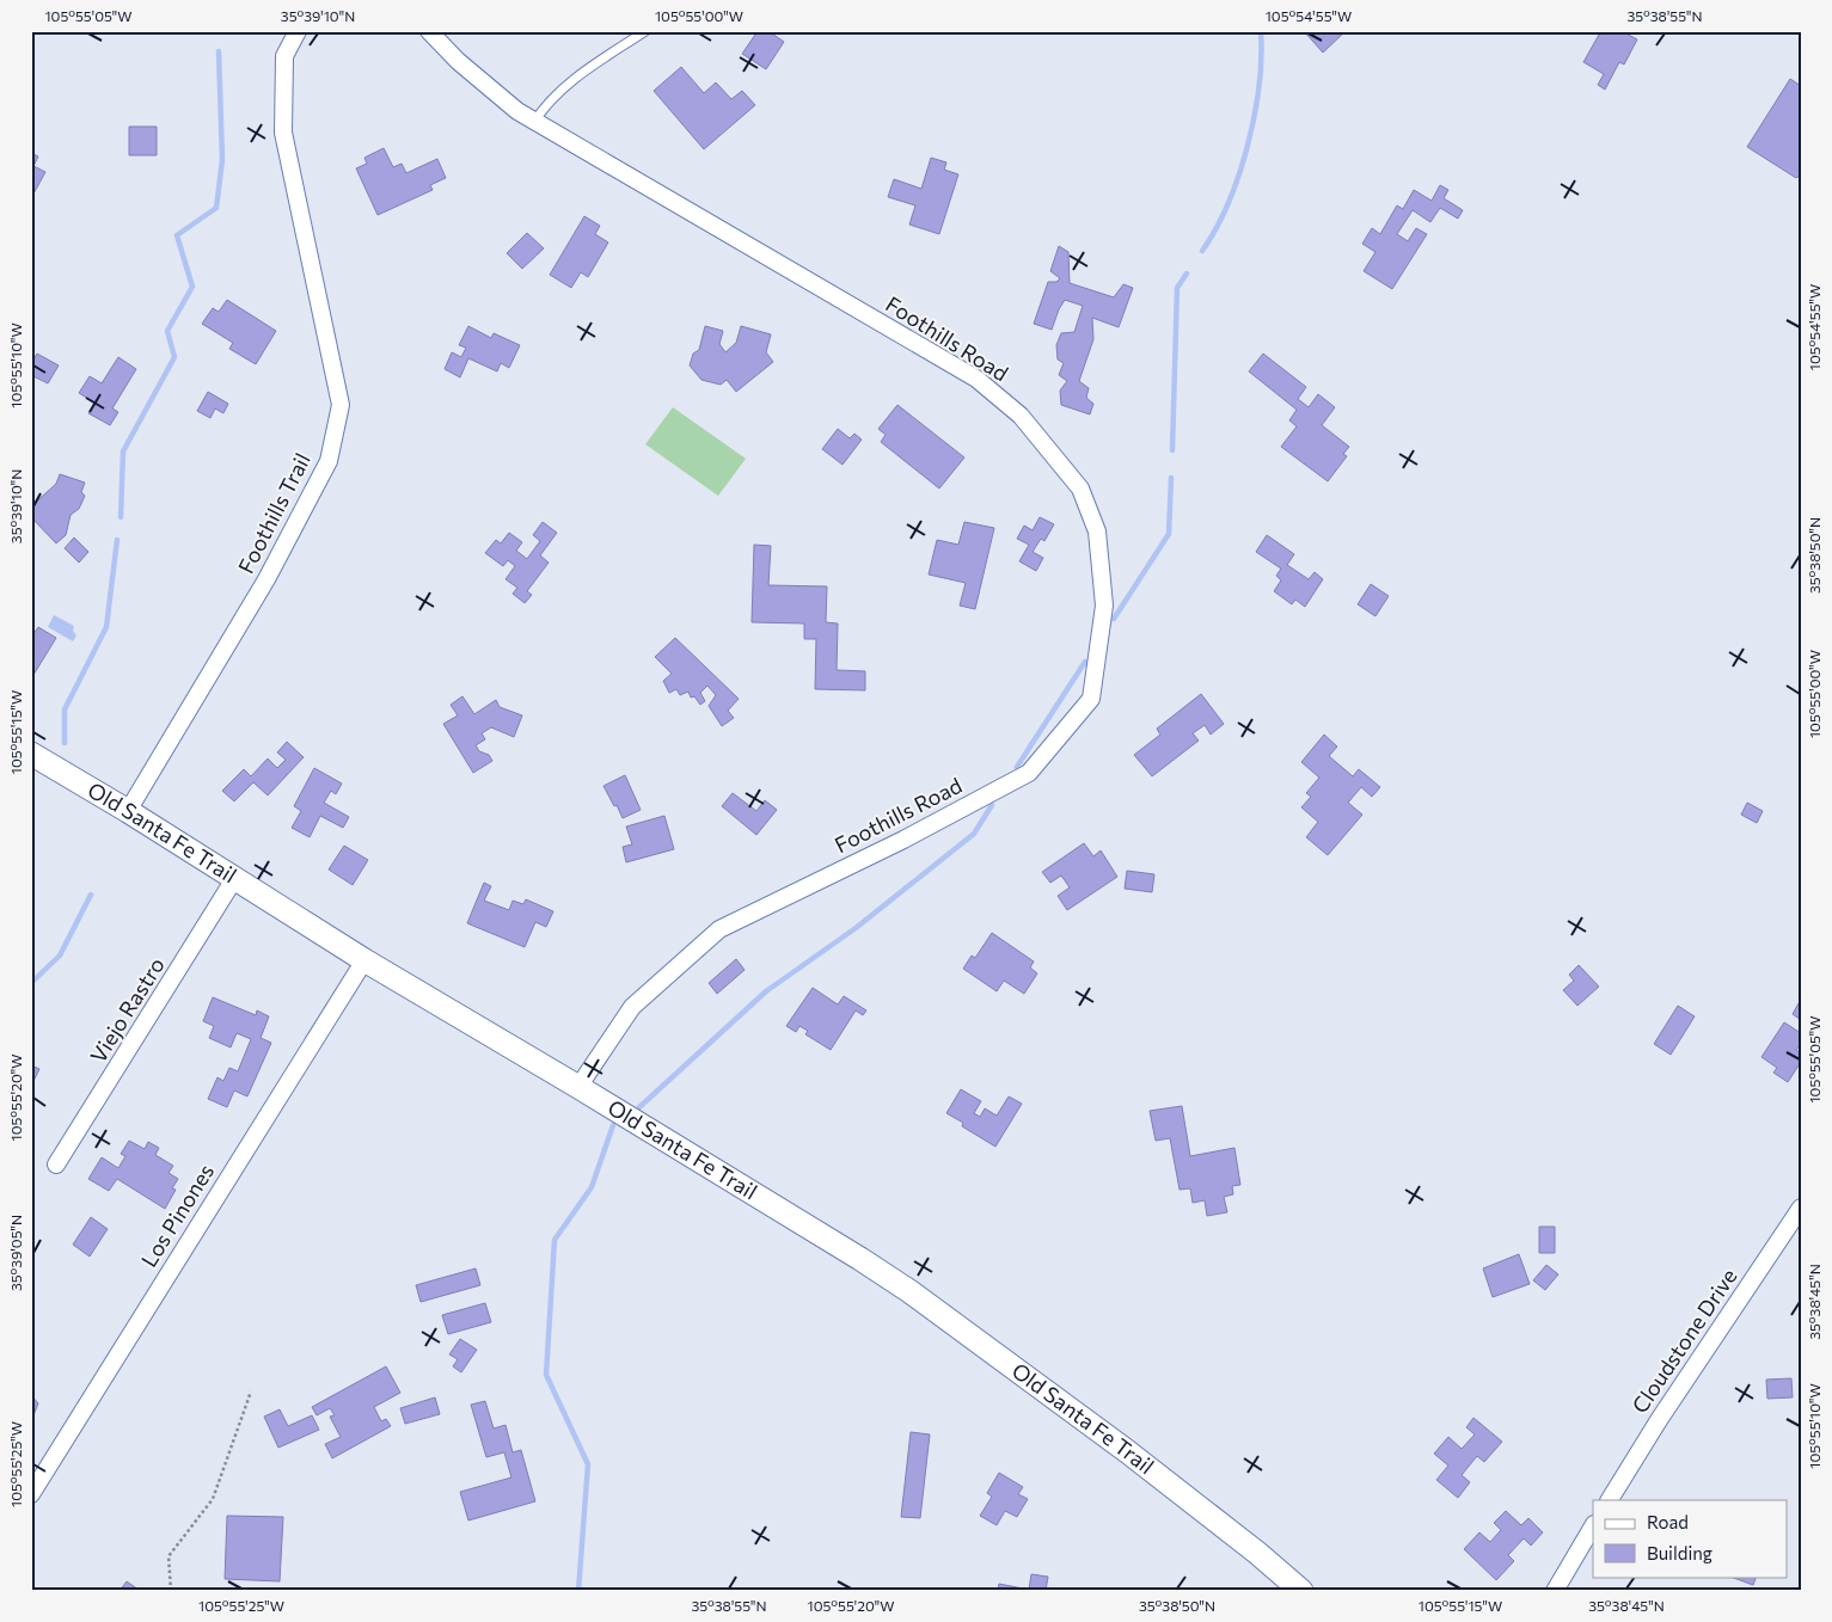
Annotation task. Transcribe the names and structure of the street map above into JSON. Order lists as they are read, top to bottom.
{
  "streets": {
    "street": [
      "Foothills Road",
      "Foothills Trail",
      "Old Santa Fe Trail",
      "Viejo Rastro",
      "Los Pinones",
      "Cloudstone Drive"
    ]
  },
  "crossings": [
    ["Foothills Road", "Old Santa Fe Trail"],
    ["Foothills Trail", "Old Santa Fe Trail"],
    ["Old Santa Fe Trail", "Viejo Rastro"],
    ["Old Santa Fe Trail", "Los Pinones"]
  ],
  "legend": ["Road", "Building"],
  "coordinates": [
    "105°55'05\"W",
    "35°39'10\"N",
    "105°55'00\"W",
    "105°54'55\"W",
    "35°38'55\"N",
    "105°55'10\"W",
    "35°38'50\"N",
    "105°55'15\"W",
    "105°55'20\"W",
    "35°39'05\"N",
    "35°38'45\"N",
    "105°55'25\"W"
  ]
}
